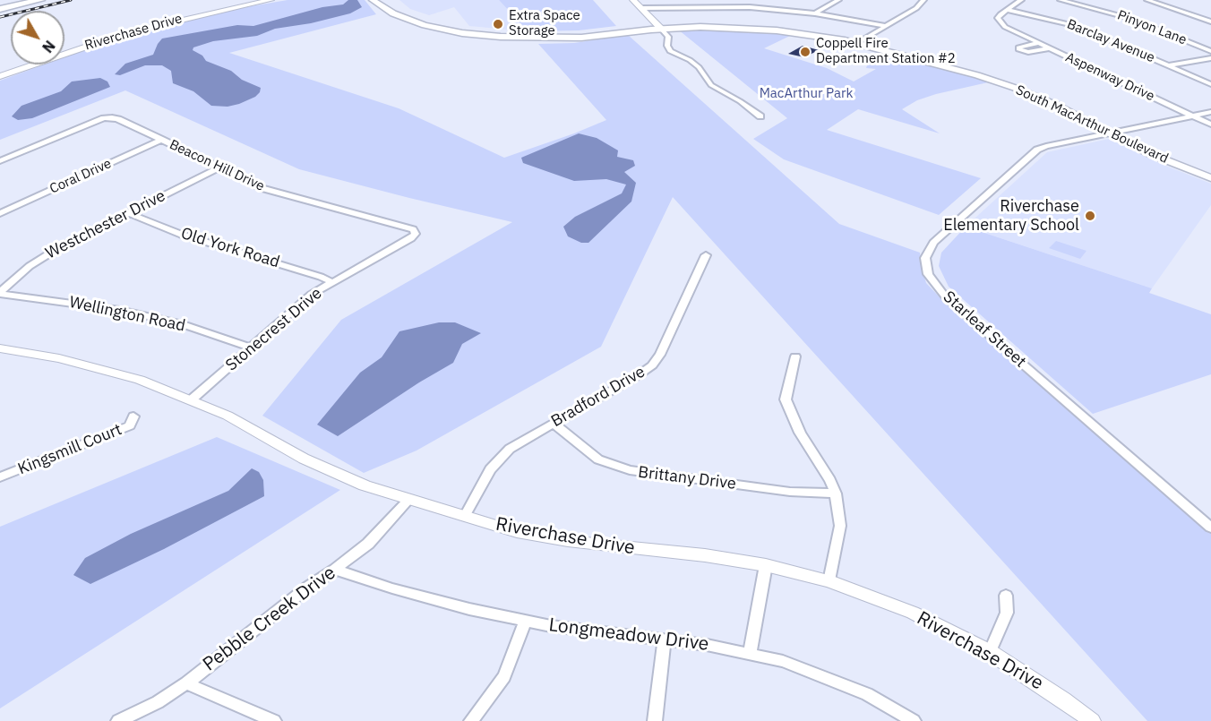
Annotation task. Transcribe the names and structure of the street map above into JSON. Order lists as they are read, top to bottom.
{
  "streets": {
    "main road": ["South MacArthur Boulevard"],
    "street": [
      "Pinyon Lane",
      "Riverchase Drive",
      "Barclay Avenue",
      "Aspenway Drive",
      "Beacon Hill Drive",
      "Coral Drive",
      "Westchester Drive",
      "Old York Road",
      "Wellington Road",
      "Stonecrest Drive",
      "Starleaf Street",
      "Bradford Drive",
      "Kingsmill Court",
      "Brittany Drive",
      "Pebble Creek Drive",
      "Longmeadow Drive"
    ]
  },
  "crossings": [
    ["Riverchase Drive", "Stonecrest Drive"],
    ["Riverchase Drive", "Bradford Drive"],
    ["Riverchase Drive", "Pebble Creek Drive"],
    ["Barclay Avenue", "Aspenway Drive"],
    ["Aspenway Drive", "Starleaf Street"],
    ["South MacArthur Boulevard", "Starleaf Street"],
    ["Beacon Hill Drive", "Coral Drive"],
    ["Beacon Hill Drive", "Westchester Drive"],
    ["Beacon Hill Drive", "Stonecrest Drive"],
    ["Westchester Drive", "Old York Road"],
    ["Westchester Drive", "Wellington Road"],
    ["Old York Road", "Stonecrest Drive"],
    ["Wellington Road", "Stonecrest Drive"],
    ["Bradford Drive", "Brittany Drive"],
    ["Pebble Creek Drive", "Longmeadow Drive"]
  ],
  "parks": ["MacArthur Park"],
  "places": ["Extra Space Storage", "Coppell Fire Department Station #2", "Riverchase Elementary School"],
  "north": "bottom right"
}
